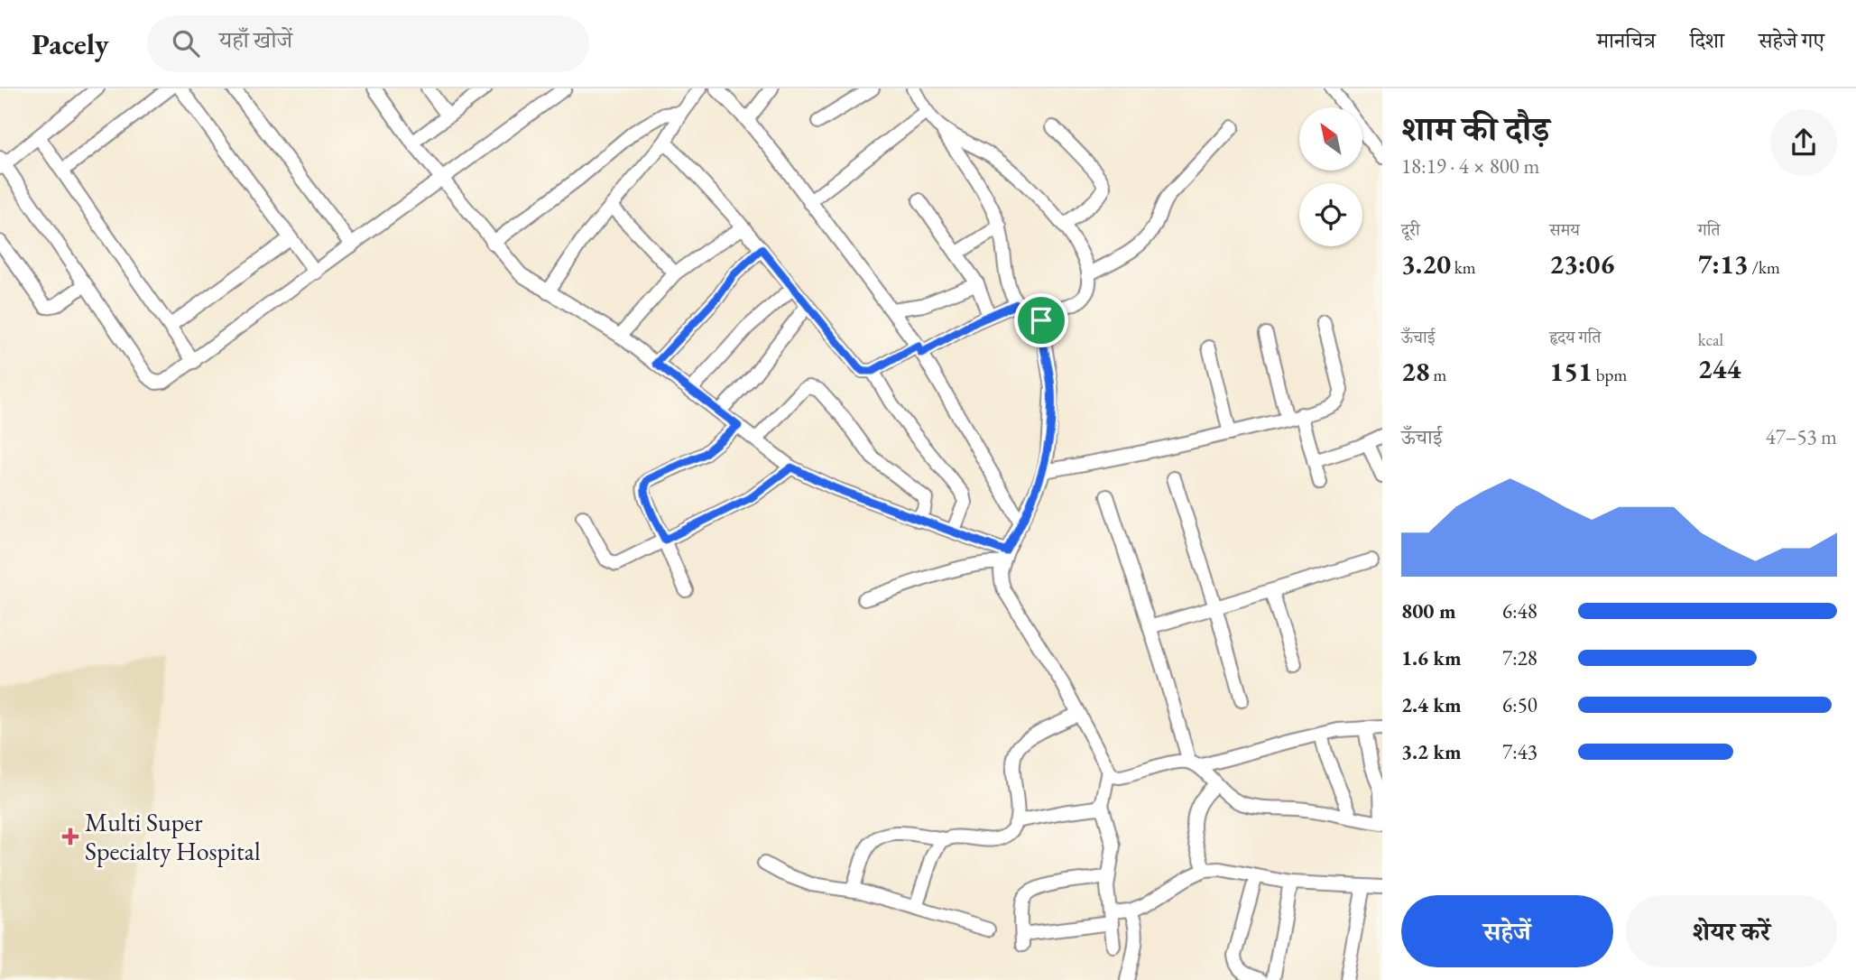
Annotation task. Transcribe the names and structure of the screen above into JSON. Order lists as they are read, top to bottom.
{
  "places": {
    "health": ["Multi Super Specialty Hospital"]
  },
  "north": "top left",
  "page": {
    "header": "Pacely",
    "search": "यहाँ खोजें",
    "nav": ["मानचित्र", "दिशा", "सहेजे गए"],
    "heading": ["शाम की दौड़", "18:19 · 4 × 800 m"],
    "stats": [
      ["दूरी", "3.20 km"],
      ["समय", "23:06"],
      ["गति", "7:13 /km"],
      ["ऊँचाई", "28 m"],
      ["हृदय गति", "151 bpm"],
      ["kcal", "244"]
    ],
    "chart": ["ऊँचाई", "47–53 m"],
    "list": [
      {
        "name": "800 m",
        "note": "6:48"
      },
      {
        "name": "1.6 km",
        "note": "7:28"
      },
      {
        "name": "2.4 km",
        "note": "6:50"
      },
      {
        "name": "3.2 km",
        "note": "7:43"
      }
    ],
    "buttons": ["सहेजें", "शेयर करें"]
  }
}
